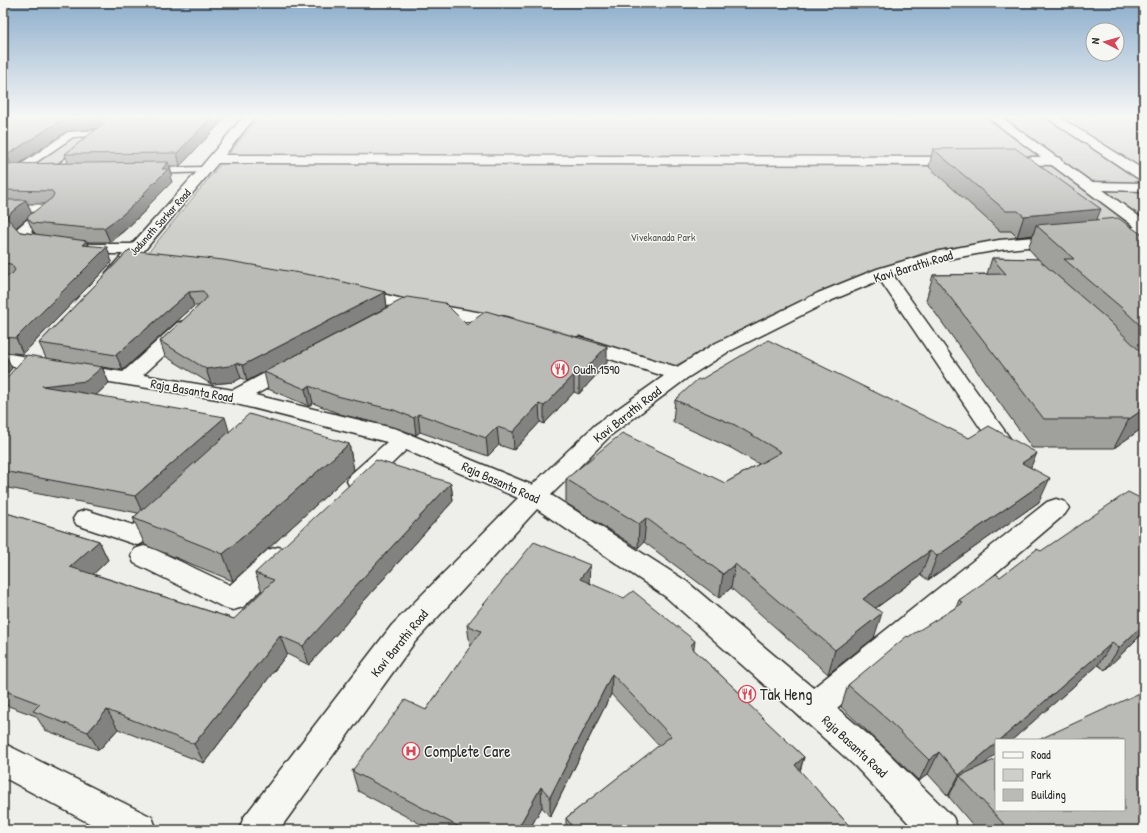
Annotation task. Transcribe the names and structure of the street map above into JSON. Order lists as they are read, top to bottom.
{
  "streets": {
    "street": ["Jadunath Sarkar Road", "Kavi Barathi Road", "Raja Basanta Road"]
  },
  "crossings": [
    ["Kavi Barathi Road", "Raja Basanta Road"]
  ],
  "parks": ["Vivekanada Park"],
  "places": {
    "restaurant": ["Oudh 1590", "Tak Heng"],
    "hospital": ["Complete Care"]
  },
  "legend": ["Road", "Park", "Building"],
  "north": "left"
}
